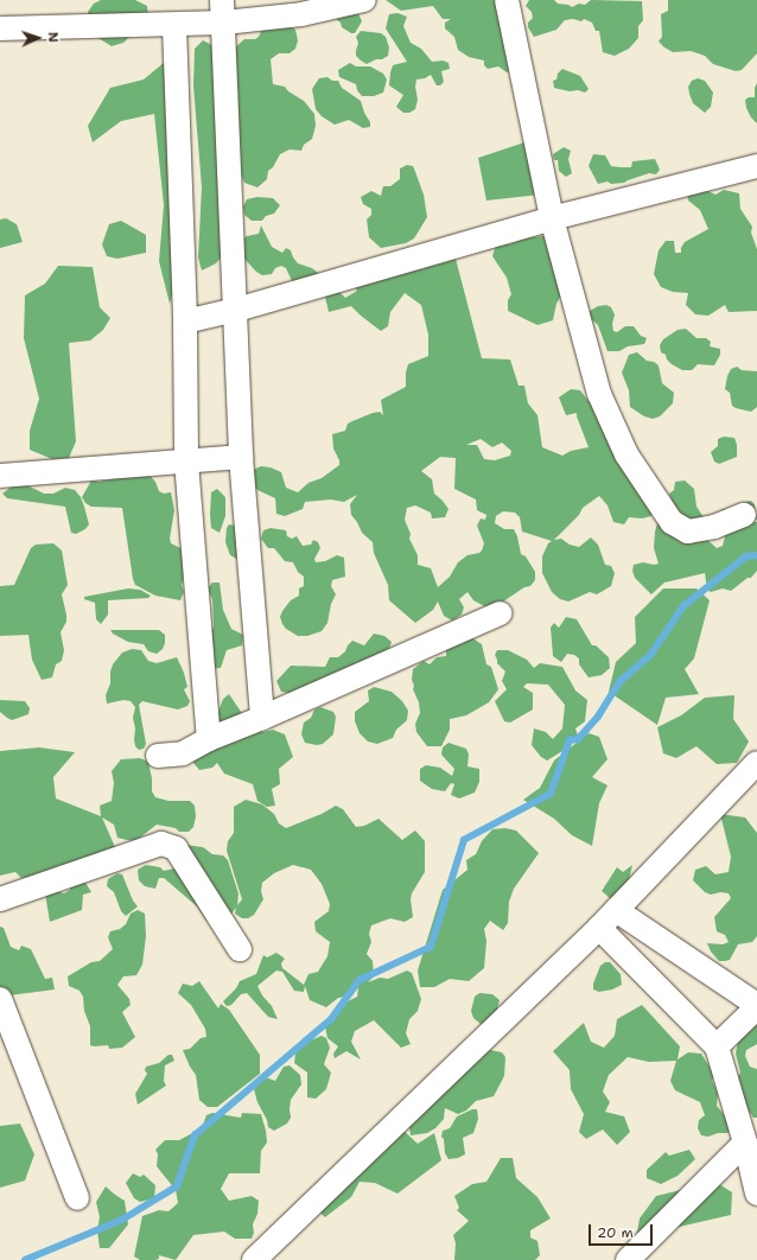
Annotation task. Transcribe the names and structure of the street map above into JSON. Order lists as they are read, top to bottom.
{
  "scale_bar": "20 m",
  "north": "right"
}
